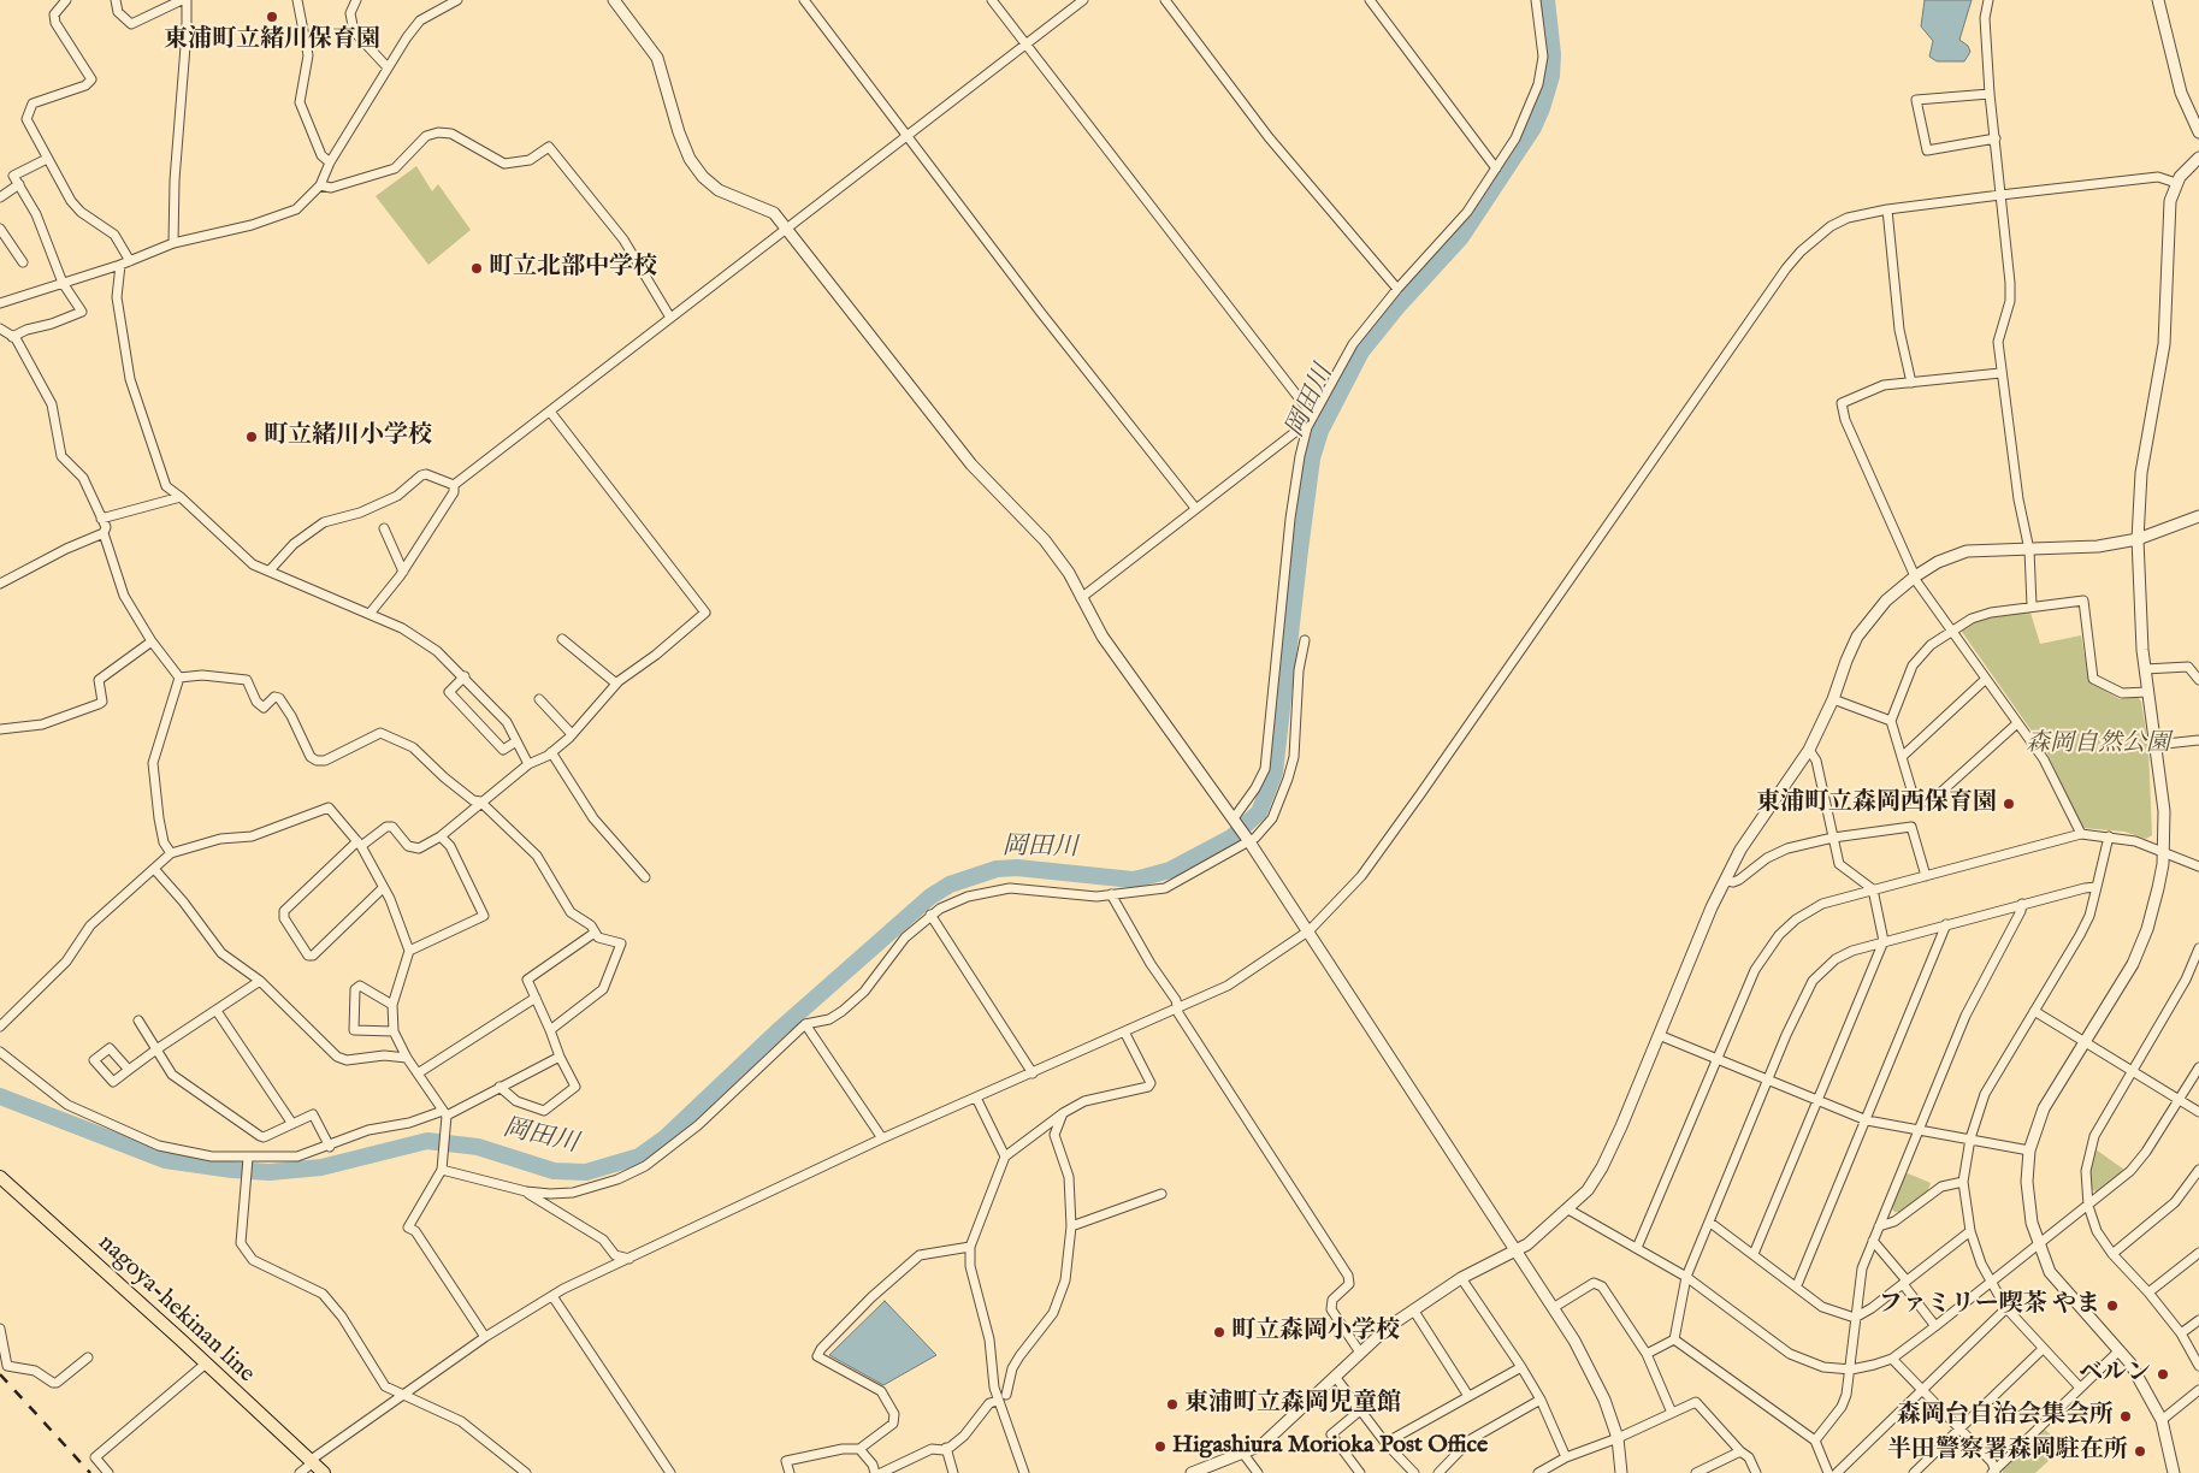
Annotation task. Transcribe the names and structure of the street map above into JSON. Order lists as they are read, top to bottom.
{
  "streets": {
    "main road": ["nagoya-hekinan line"]
  },
  "water": ["岡田川"],
  "parks": ["森岡自然公園"],
  "places": [
    "東浦町立緒川保育園",
    "町立北部中学校",
    "町立緒川小学校",
    "東浦町立森岡西保育園",
    "ファミリー喫茶 やま",
    "町立森岡小学校",
    "ベルン",
    "東浦町立森岡児童館",
    "森岡台自治会集会所",
    "Higashiura Morioka Post Office",
    "半田警察署森岡駐在所"
  ]
}
